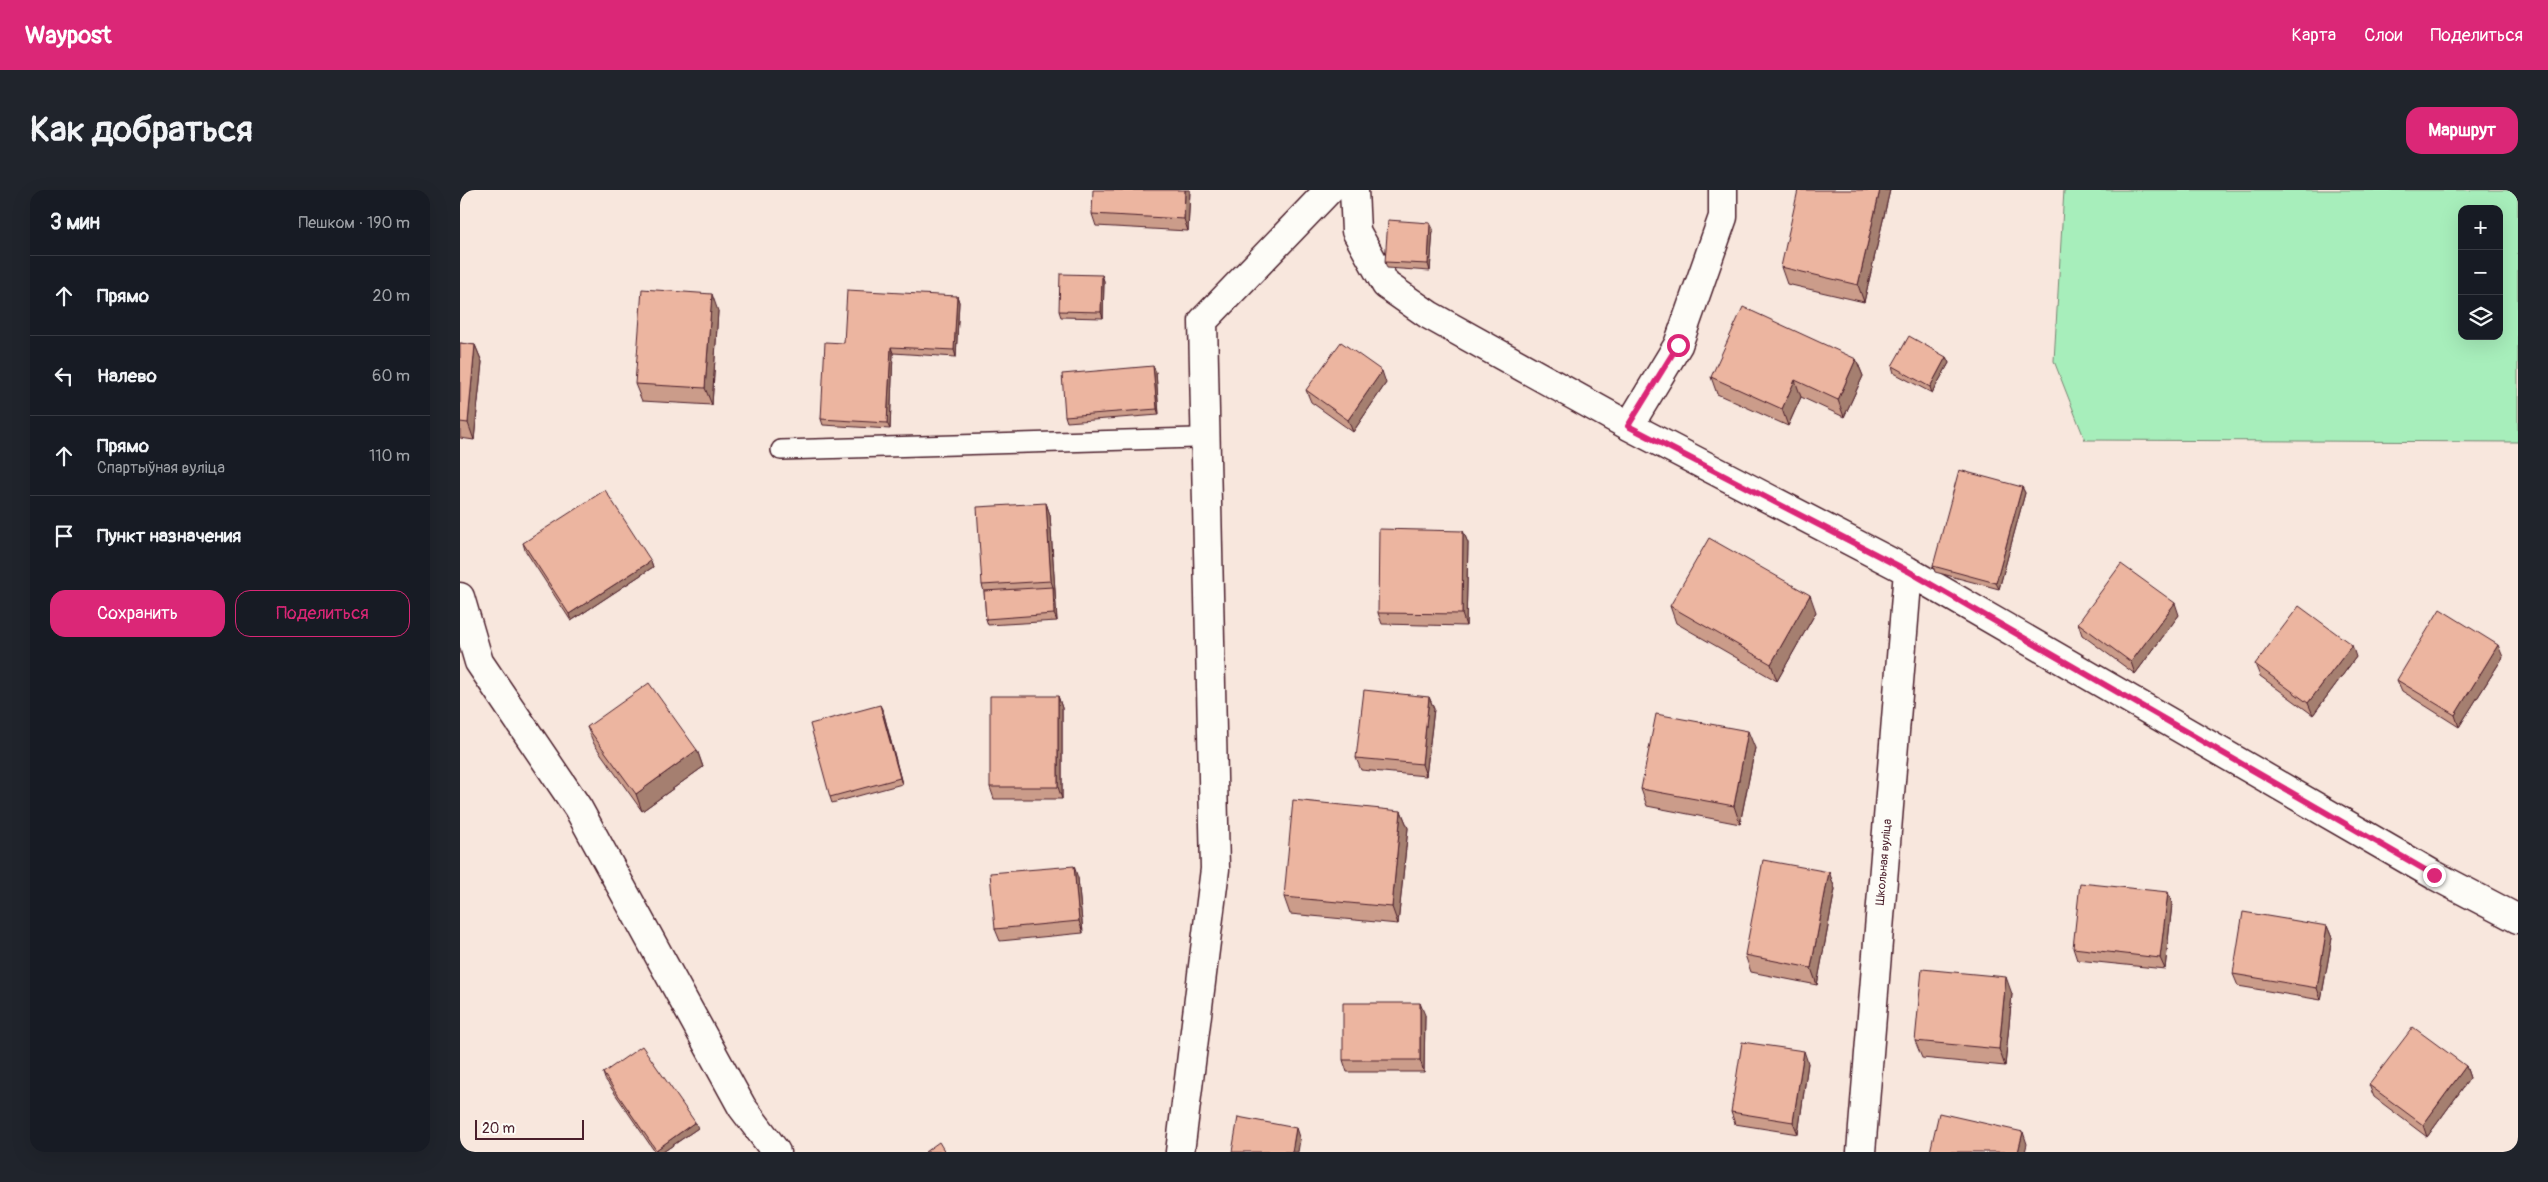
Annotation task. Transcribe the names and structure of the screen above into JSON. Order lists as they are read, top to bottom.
{
  "streets": {
    "street": ["Школьная вуліца"]
  },
  "scale_bar": "20 m",
  "page": {
    "header": "Waypost",
    "nav": ["Карта", "Слои", "Поделиться"],
    "buttons": [
      "Маршрут",
      ["Сохранить", "Поделиться"]
    ],
    "title": "Как добраться",
    "heading": ["3 мин", "Пешком · 190 m"],
    "map_buttons": ["+", "−"],
    "list": [
      ["Прямо", "20 m"],
      ["Налево", "60 m"],
      ["Прямо", "Спартыўная вуліца", "110 m"],
      "Пункт назначения"
    ],
    "scale": "20 m"
  }
}
